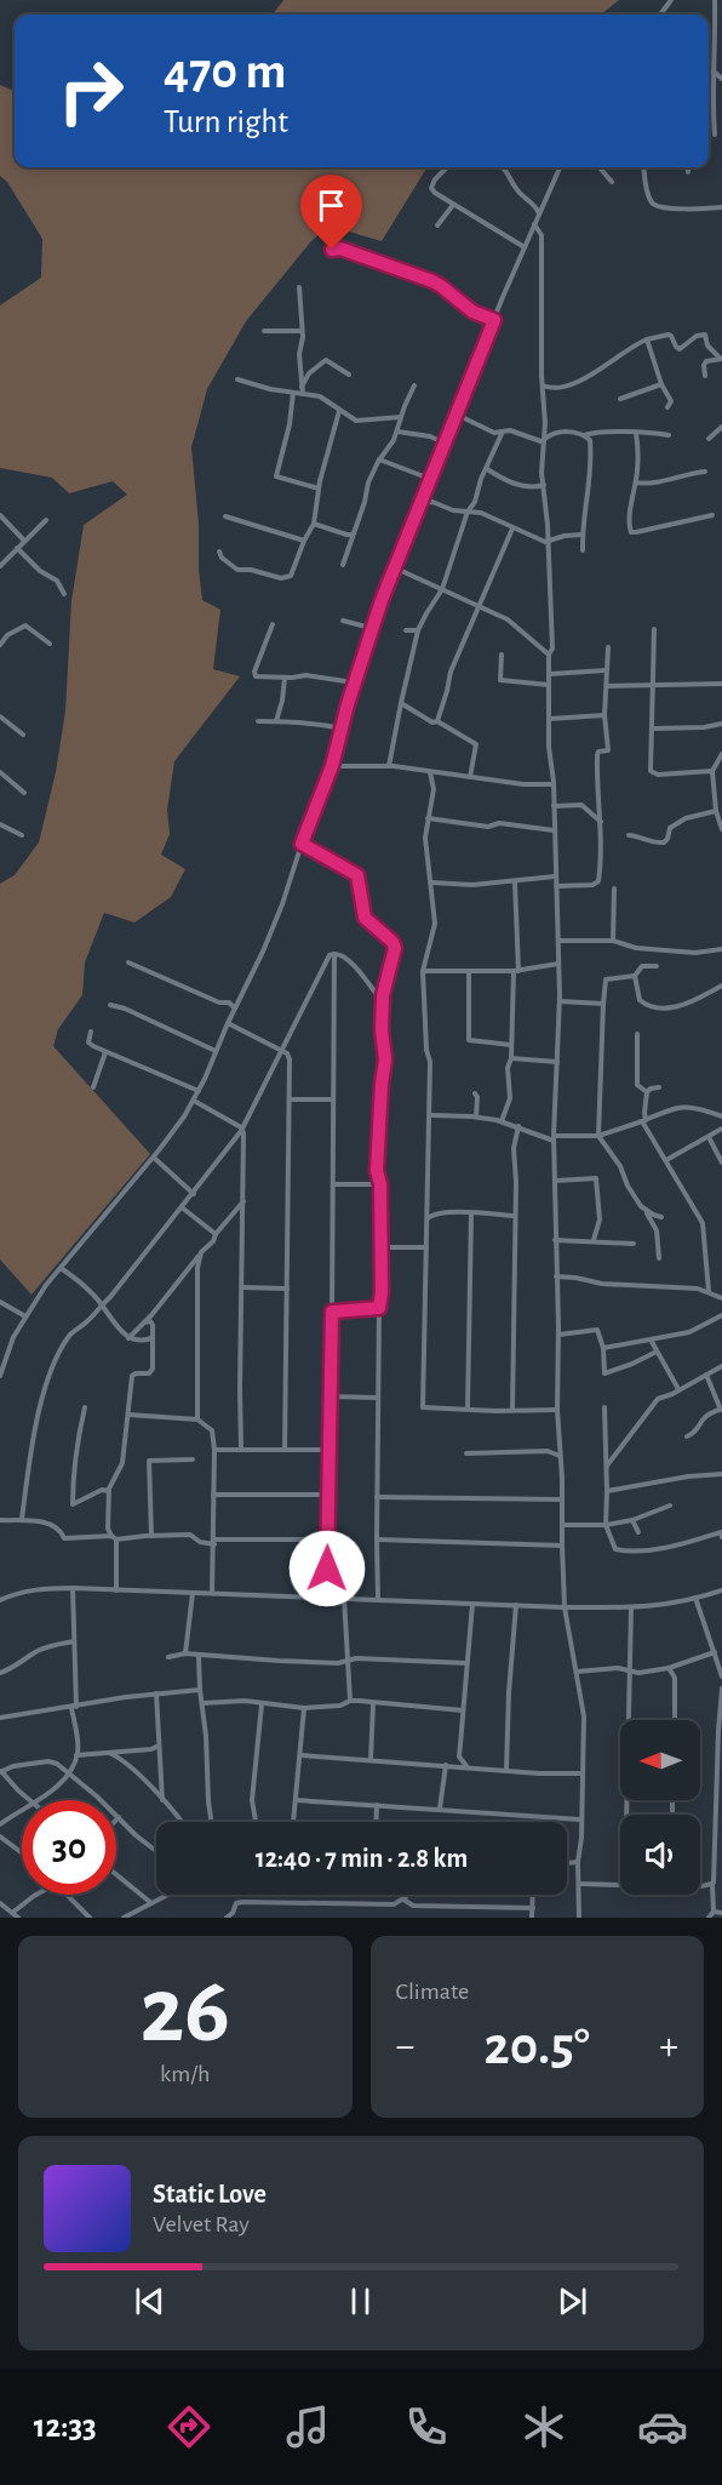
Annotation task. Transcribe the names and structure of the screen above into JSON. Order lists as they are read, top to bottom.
{
  "north": "left",
  "page": {
    "turn": ["470 m", "Turn right"],
    "limit": "30",
    "trip": "12:40 · 7 min · 2.8 km",
    "tile": [
      ["26", "km/h"],
      "Climate"
    ],
    "heat": ["−", "20.5°", "+"],
    "song": ["Static Love", "Velvet Ray"],
    "tabs": "12:33"
  }
}
